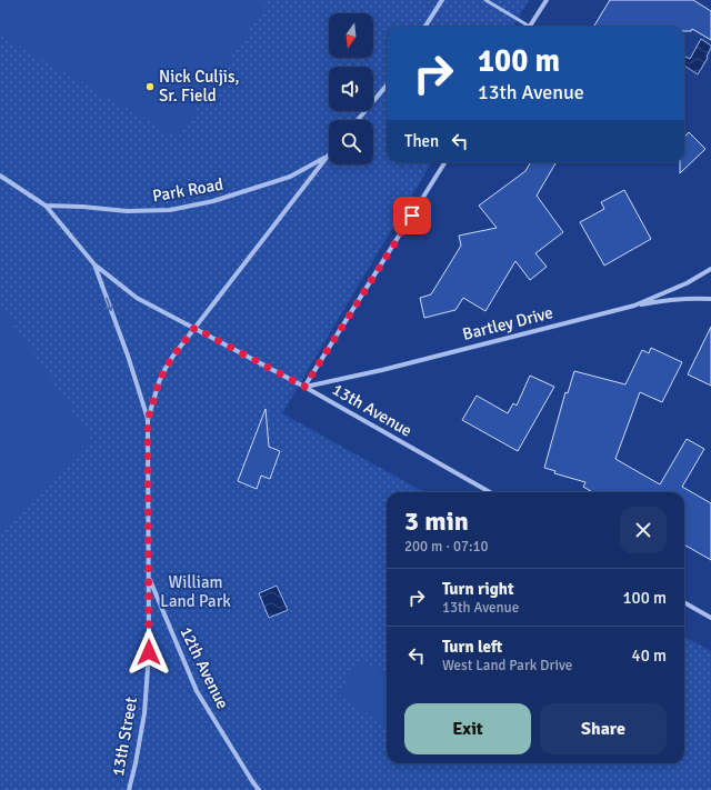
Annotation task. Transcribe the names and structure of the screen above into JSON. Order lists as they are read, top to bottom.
{
  "streets": {
    "street": [
      "Park Road",
      "Bartley Drive",
      "13th Avenue",
      "12th Avenue",
      "13th Street"
    ]
  },
  "crossings": [
    ["Park Road", "13th Avenue"],
    ["Park Road", "13th Street"],
    ["Bartley Drive", "13th Avenue"],
    ["13th Avenue", "13th Street"],
    ["12th Avenue", "13th Street"]
  ],
  "parks": ["William Land Park"],
  "places": ["Nick Culjis, Sr. Field"],
  "north": "bottom",
  "page": {
    "turn": ["100 m", "13th Avenue"],
    "then": "Then",
    "heading": ["3 min", "200 m · 07:10"],
    "list": [
      {
        "name": "Turn right",
        "note": "13th Avenue",
        "value": "100 m"
      },
      {
        "name": "Turn left",
        "note": "West Land Park Drive",
        "value": "40 m"
      }
    ],
    "buttons": ["Exit", "Share"]
  }
}
